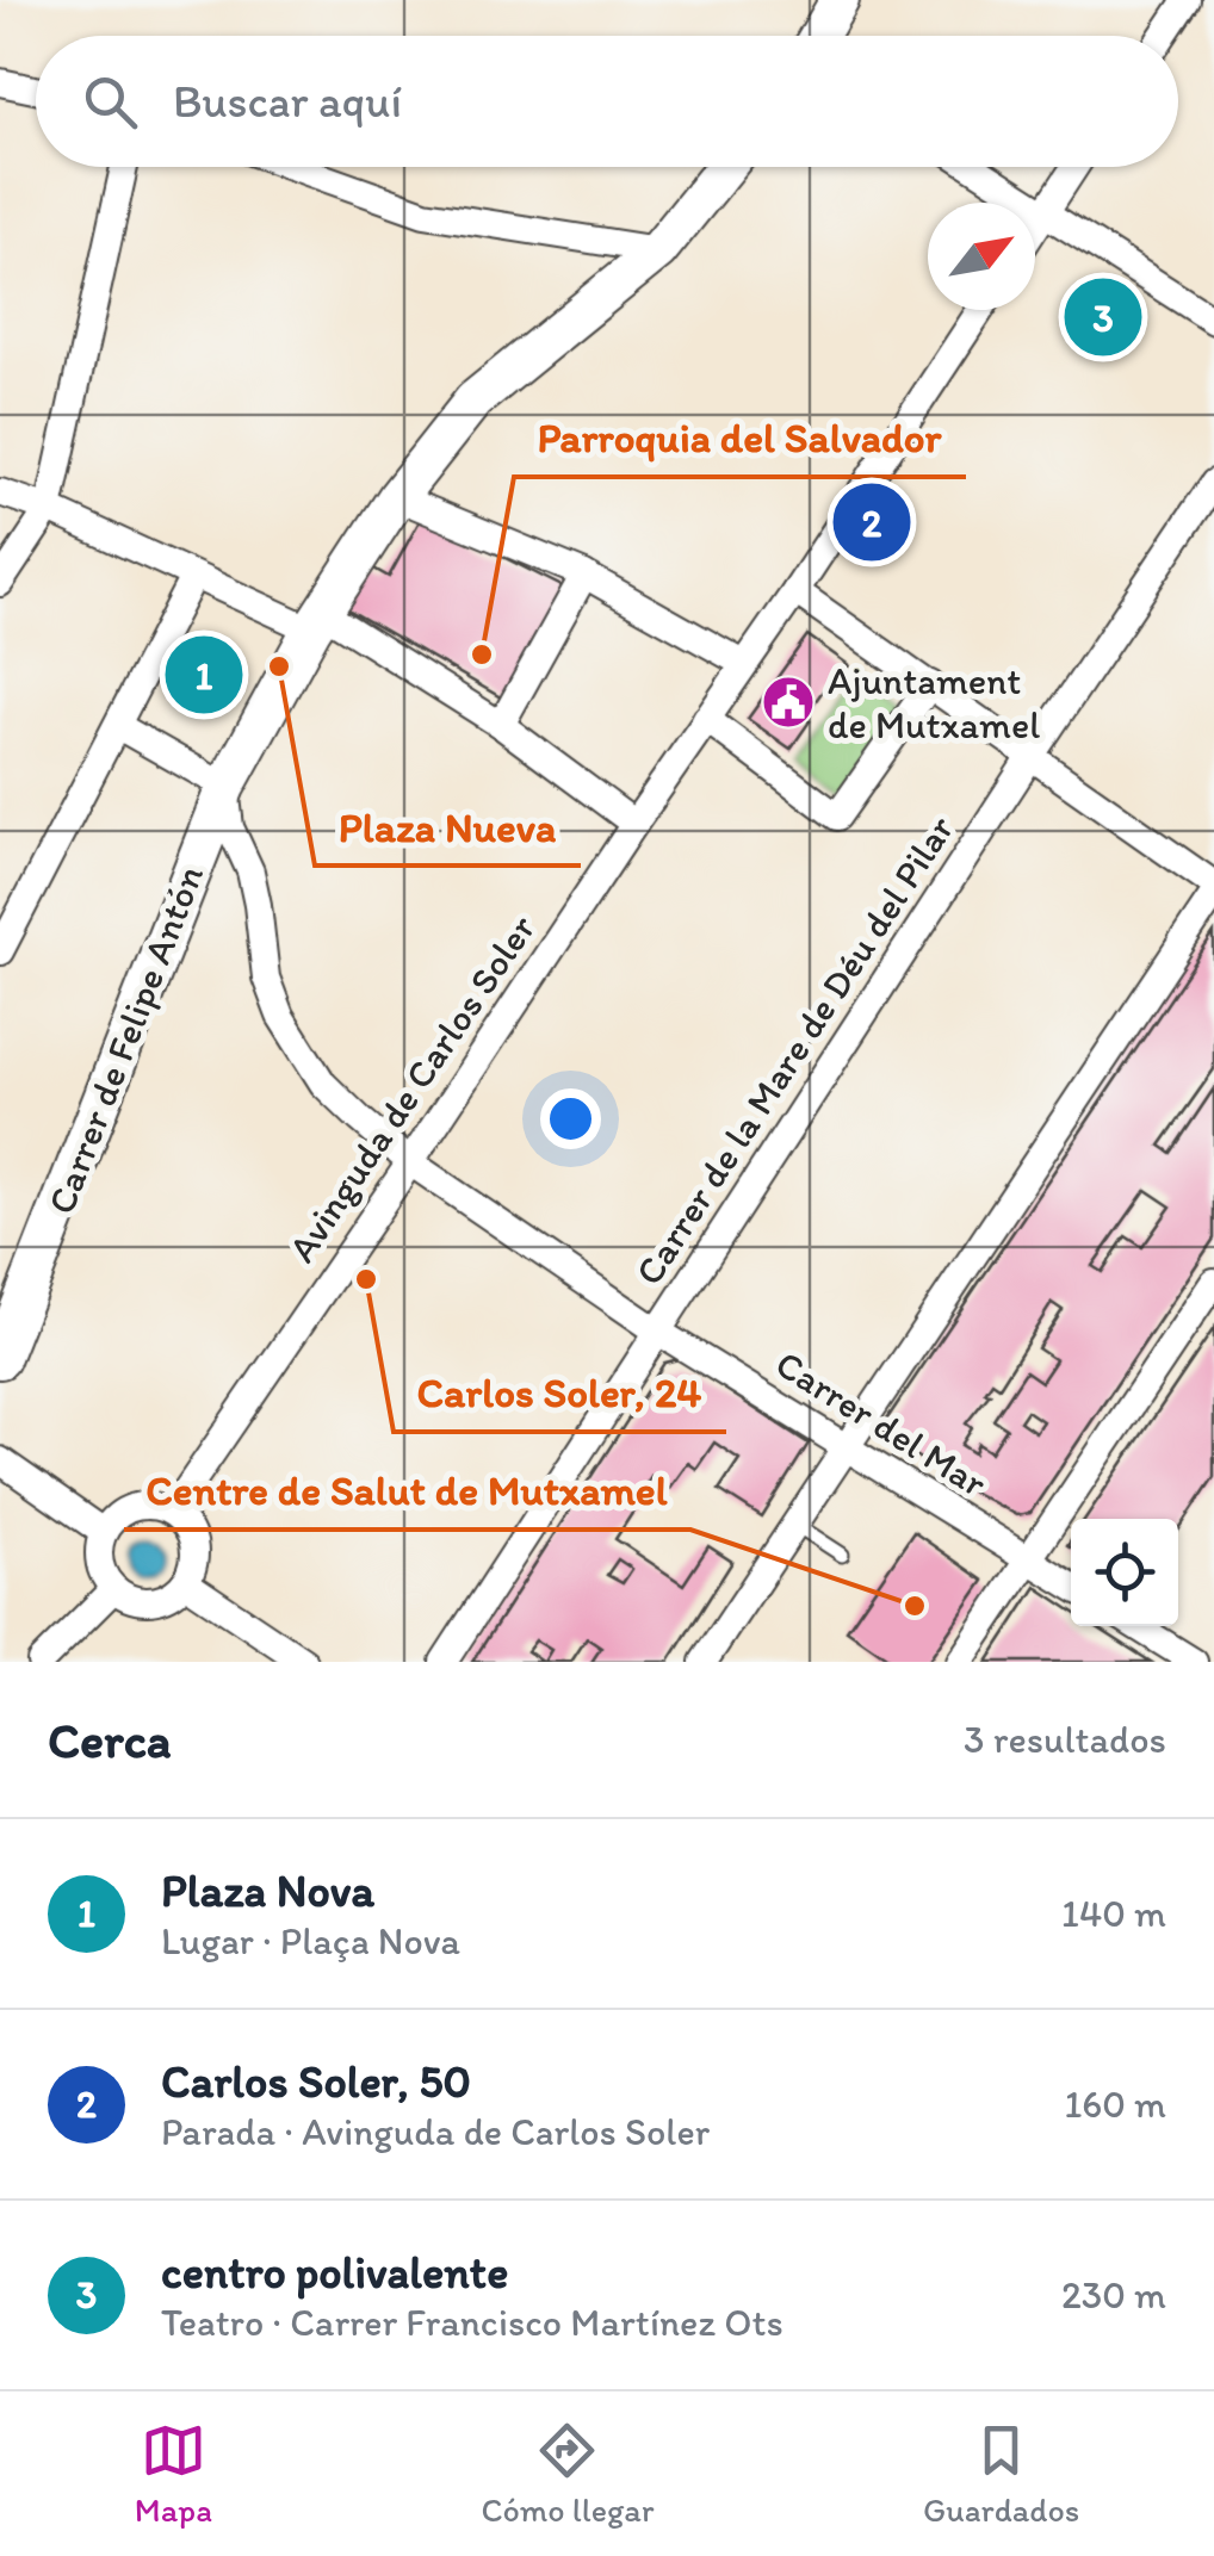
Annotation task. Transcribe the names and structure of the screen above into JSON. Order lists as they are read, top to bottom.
{
  "streets": {
    "street": [
      "Carrer de Felipe Antón",
      "Carrer de la Mare de Déu del Pilar",
      "Avinguda de Carlos Soler",
      "Carrer del Mar"
    ]
  },
  "crossings": [
    ["Carrer de Felipe Antón", "Carrer del Mar"],
    ["Carrer de la Mare de Déu del Pilar", "Carrer del Mar"],
    ["Avinguda de Carlos Soler", "Carrer del Mar"]
  ],
  "places": {
    "other": [
      "Parroquia del Salvador",
      "Plaza Nueva",
      "Carlos Soler, 24",
      "Centre de Salut de Mutxamel"
    ],
    "public building": ["Ajuntament de Mutxamel"]
  },
  "north": "top right",
  "page": {
    "search": "Buscar aquí",
    "pins": ["3", "2", "1"],
    "heading": ["Cerca", "3 resultados"],
    "list": [
      {
        "mark": "1",
        "name": "Plaza Nova",
        "note": "Lugar · Plaça Nova",
        "value": "140 m"
      },
      {
        "mark": "2",
        "name": "Carlos Soler, 50",
        "note": "Parada · Avinguda de Carlos Soler",
        "value": "160 m"
      },
      {
        "mark": "3",
        "name": "centro polivalente",
        "note": "Teatro · Carrer Francisco Martínez Ots",
        "value": "230 m"
      }
    ],
    "nav": ["Mapa", "Cómo llegar", "Guardados"]
  }
}
